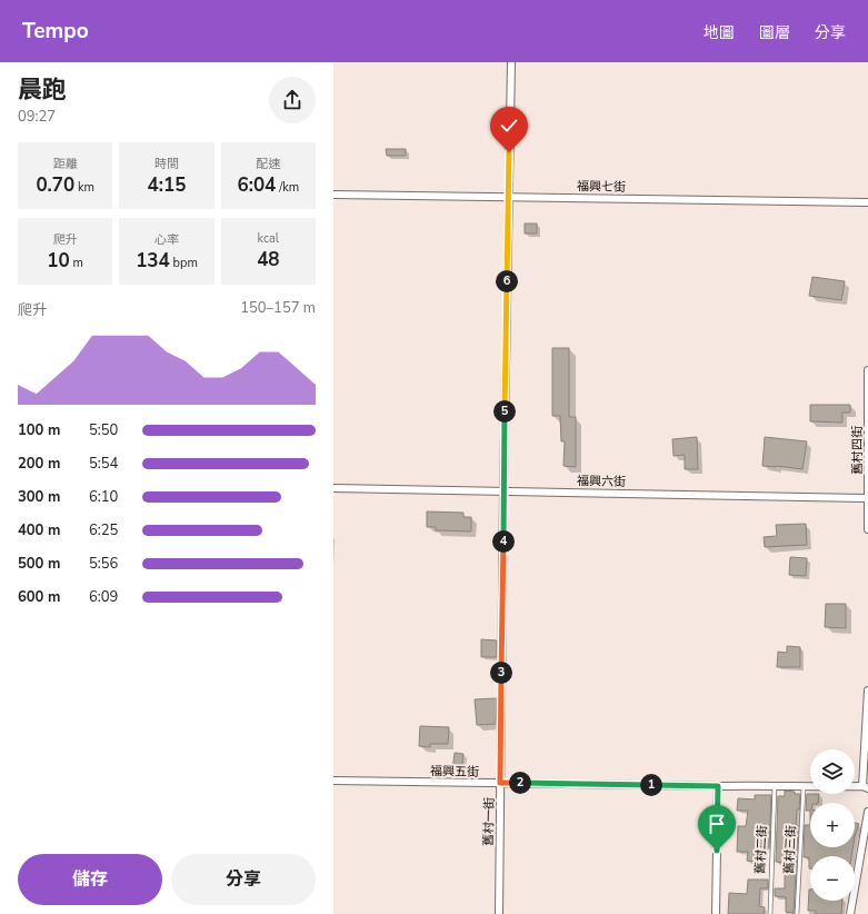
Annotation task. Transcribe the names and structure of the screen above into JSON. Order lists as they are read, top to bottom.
{
  "streets": {
    "street": [
      "福興七街",
      "舊村四街",
      "福興六街",
      "福興五街",
      "舊村一街"
    ],
    "lane": ["舊村二街", "舊村三街"]
  },
  "crossings": [
    ["福興七街", "舊村一街"],
    ["舊村四街", "福興六街"],
    ["福興六街", "舊村一街"],
    ["福興五街", "舊村一街"],
    ["福興五街", "舊村二街"],
    ["福興五街", "舊村三街"]
  ],
  "page": {
    "header": "Tempo",
    "nav": ["地圖", "圖層", "分享"],
    "heading": ["晨跑", "09:27"],
    "stats": [
      ["距離", "0.70 km"],
      ["時間", "4:15"],
      ["配速", "6:04 /km"],
      ["爬升", "10 m"],
      ["心率", "134 bpm"],
      ["kcal", "48"]
    ],
    "pins": [
      "6",
      "5",
      "4",
      "3",
      "2",
      "1"
    ],
    "chart": ["爬升", "150–157 m"],
    "list": [
      {
        "name": "100 m",
        "note": "5:50"
      },
      {
        "name": "200 m",
        "note": "5:54"
      },
      {
        "name": "300 m",
        "note": "6:10"
      },
      {
        "name": "400 m",
        "note": "6:25"
      },
      {
        "name": "500 m",
        "note": "5:56"
      },
      {
        "name": "600 m",
        "note": "6:09"
      }
    ],
    "map_buttons": ["+", "−"],
    "buttons": ["儲存", "分享"]
  }
}
